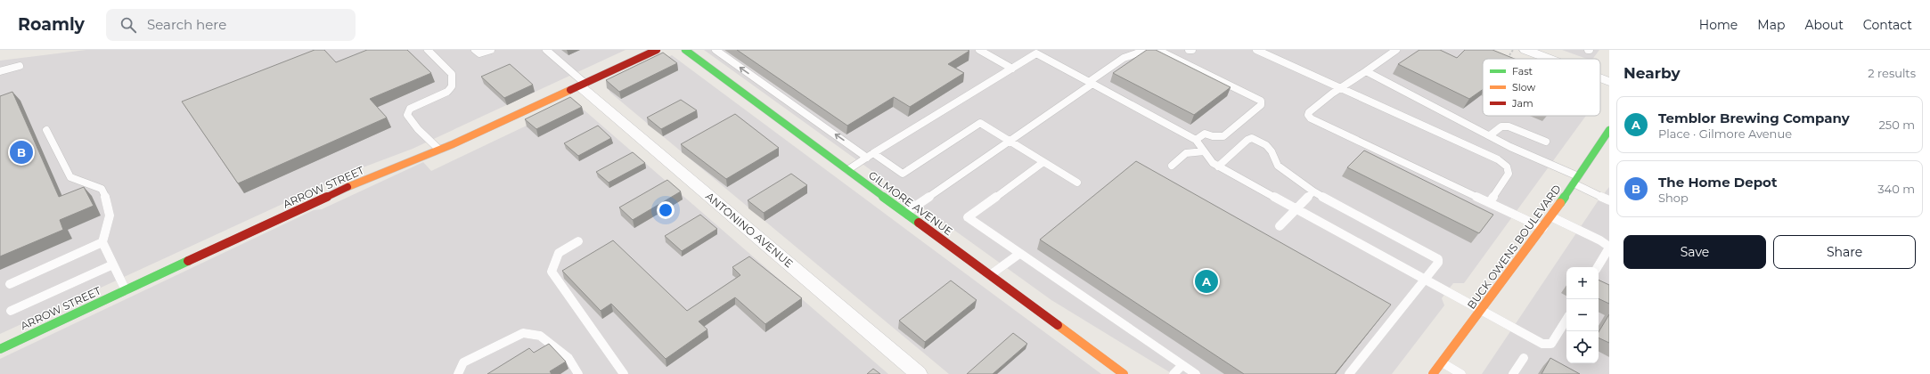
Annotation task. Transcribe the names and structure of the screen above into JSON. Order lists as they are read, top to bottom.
{
  "streets": {
    "street": [
      "ARROW STREET",
      "GILMORE AVENUE",
      "ANTONINO AVENUE",
      "BUCK OWENS BOULEVARD"
    ]
  },
  "crossings": [
    ["ARROW STREET", "ANTONINO AVENUE"]
  ],
  "legend": ["Fast", "Slow", "Jam"],
  "page": {
    "header": "Roamly",
    "search": "Search here",
    "nav": [
      "Home",
      "Map",
      "About",
      "Contact"
    ],
    "heading": ["Nearby", "2 results"],
    "list": [
      {
        "mark": "A",
        "name": "Temblor Brewing Company",
        "note": "Place · Gilmore Avenue",
        "value": "250 m"
      },
      {
        "mark": "B",
        "name": "The Home Depot",
        "note": "Shop",
        "value": "340 m"
      }
    ],
    "pins": ["B", "A"],
    "buttons": ["Save", "Share"],
    "map_buttons": ["+", "−"]
  }
}
